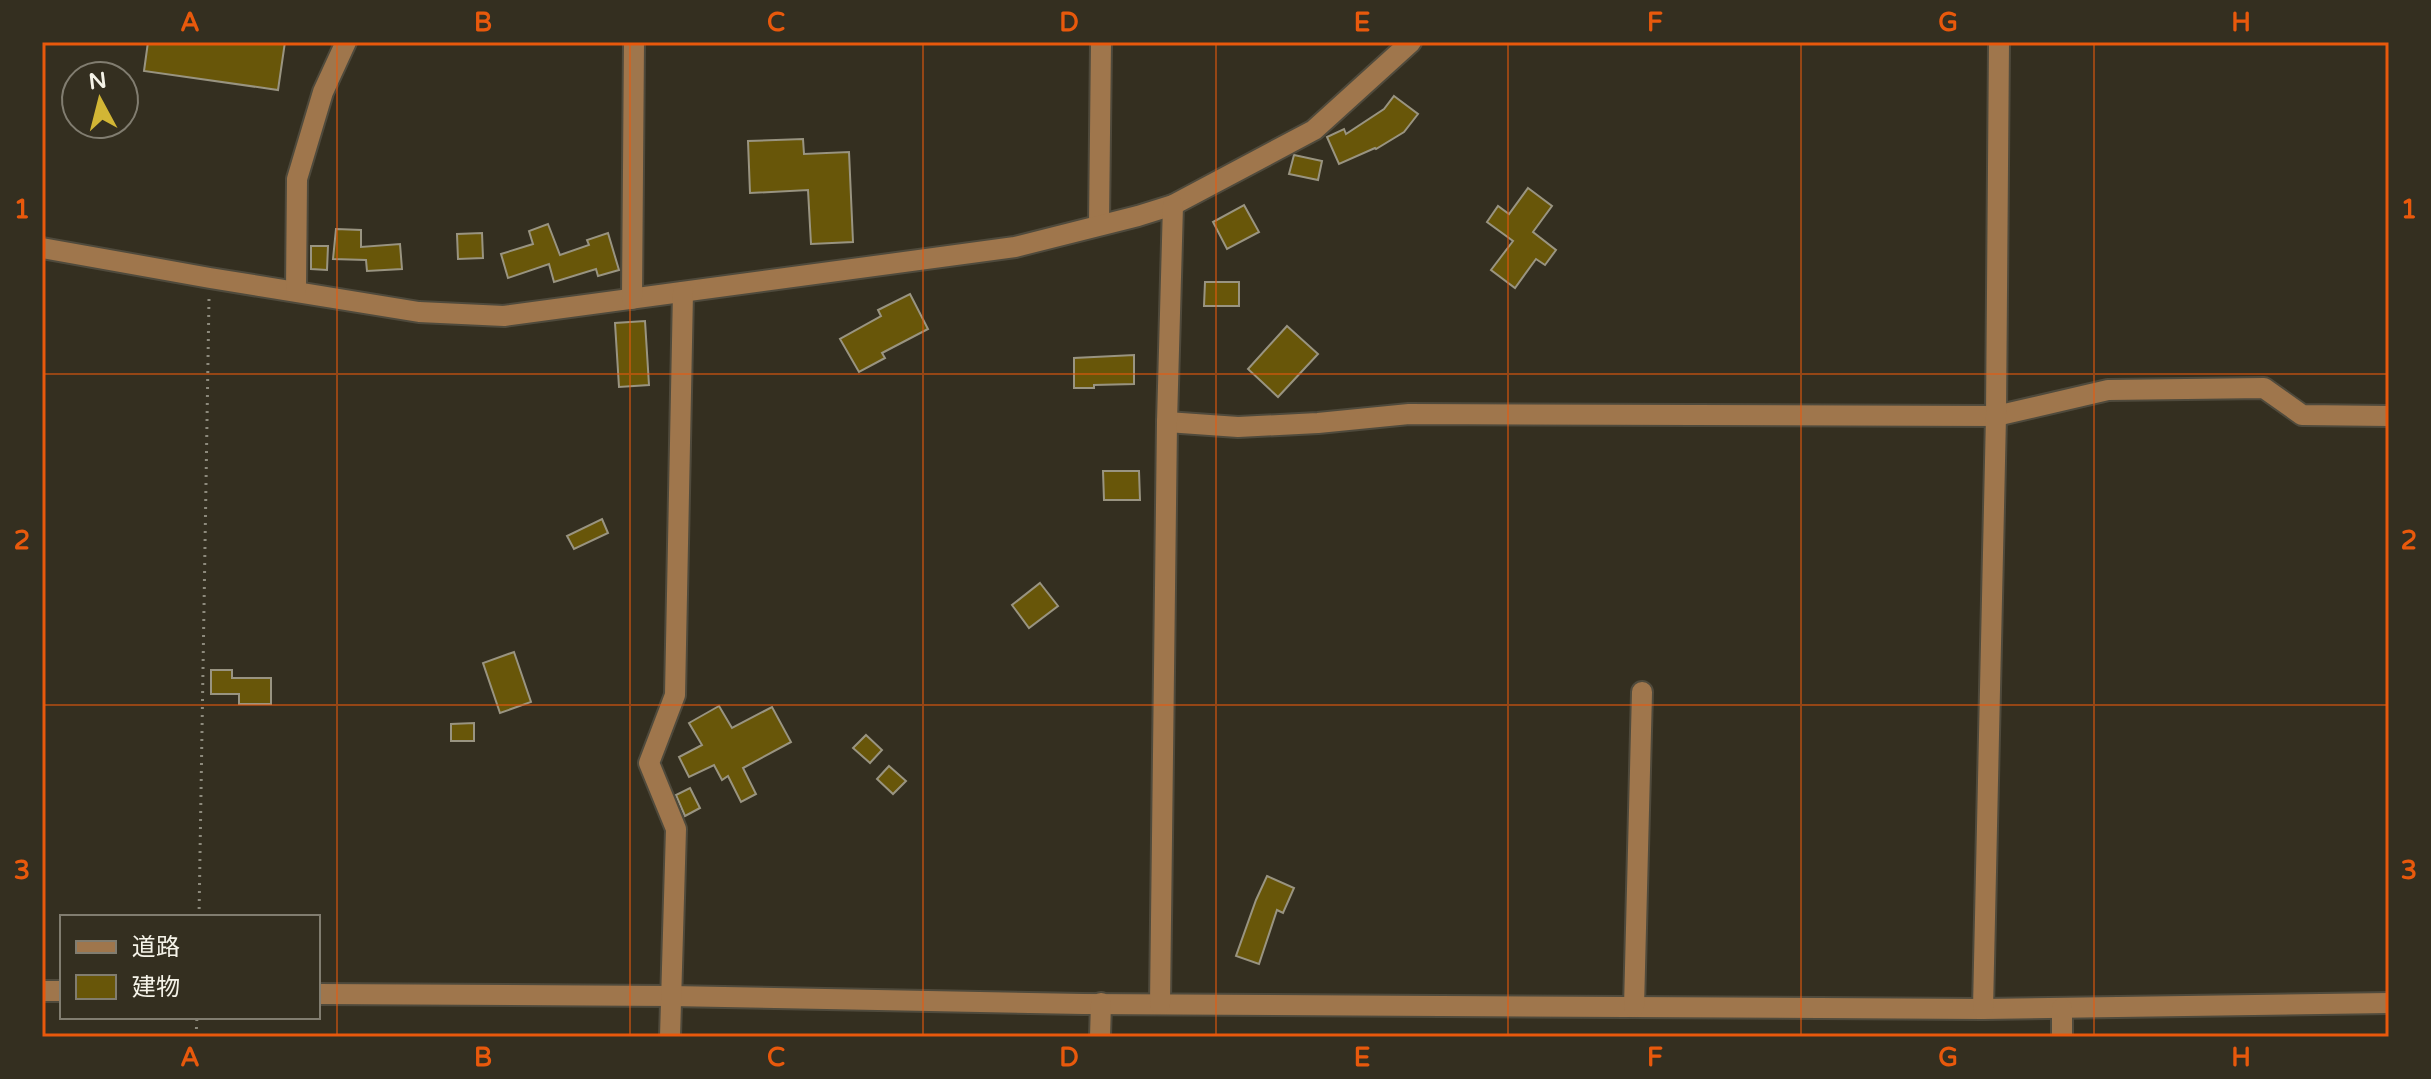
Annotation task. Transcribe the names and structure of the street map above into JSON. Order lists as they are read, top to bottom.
{
  "legend": ["道路", "建物"],
  "north": "top",
  "grid": {
    "columns": [
      "A",
      "B",
      "C",
      "D",
      "E",
      "F",
      "G",
      "H"
    ],
    "rows": ["1", "2", "3"]
  }
}
